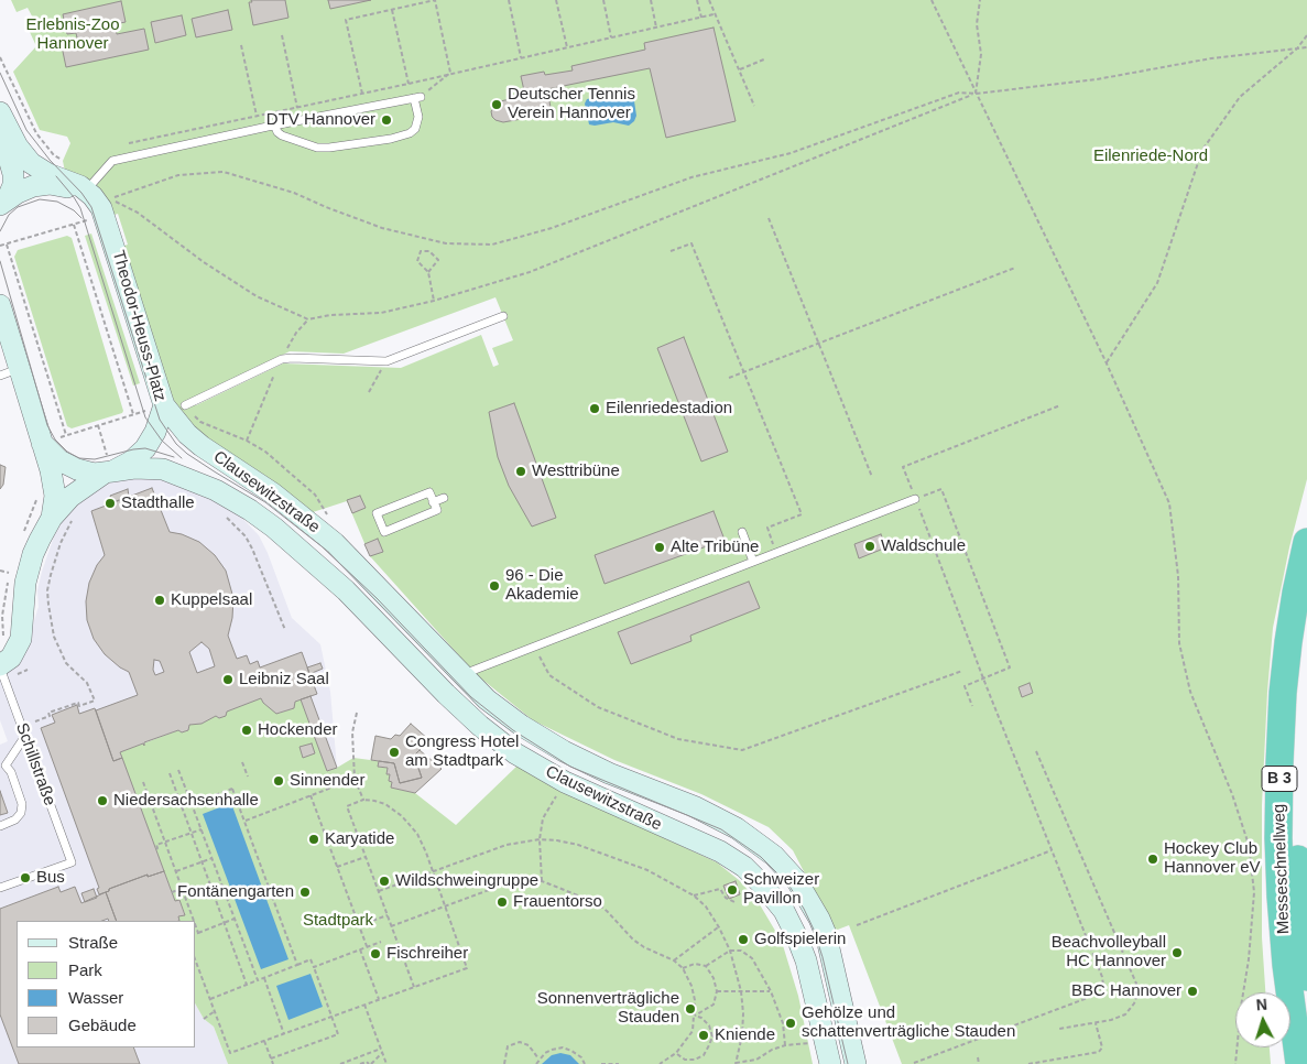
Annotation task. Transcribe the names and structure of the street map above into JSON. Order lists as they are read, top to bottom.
{
  "streets": {
    "highway": ["B 3", "Messeschnellweg"],
    "street": ["Theodor-Heuss-Platz", "Clausewitzstraße", "Schillstraße"]
  },
  "crossings": [
    ["Theodor-Heuss-Platz", "Clausewitzstraße"],
    ["Theodor-Heuss-Platz", "Schillstraße"],
    ["Clausewitzstraße", "Schillstraße"]
  ],
  "parks": ["Erlebnis-Zoo Hannover", "Eilenriede-Nord", "Stadtpark"],
  "places": [
    "Deutscher Tennis Verein Hannover",
    "DTV Hannover",
    "Eilenriedestadion",
    "Westtribüne",
    "Stadthalle",
    "Waldschule",
    "Alte Tribüne",
    "96 - Die Akademie",
    "Kuppelsaal",
    "Leibniz Saal",
    "Hockender",
    "Congress Hotel am Stadtpark",
    "Sinnender",
    "Niedersachsenhalle",
    "Karyatide",
    "Hockey Club Hannover eV",
    "Bus",
    "Wildschweingruppe",
    "Schweizer Pavillon",
    "Fontänengarten",
    "Frauentorso",
    "Golfspielerin",
    "Beachvolleyball HC Hannover",
    "Fischreiher",
    "BBC Hannover",
    "Sonnenverträgliche Stauden",
    "Gehölze und schattenverträgliche Stauden",
    "Kniende"
  ],
  "legend": [
    "Straße",
    "Park",
    "Wasser",
    "Gebäude"
  ],
  "north": "top"
}
